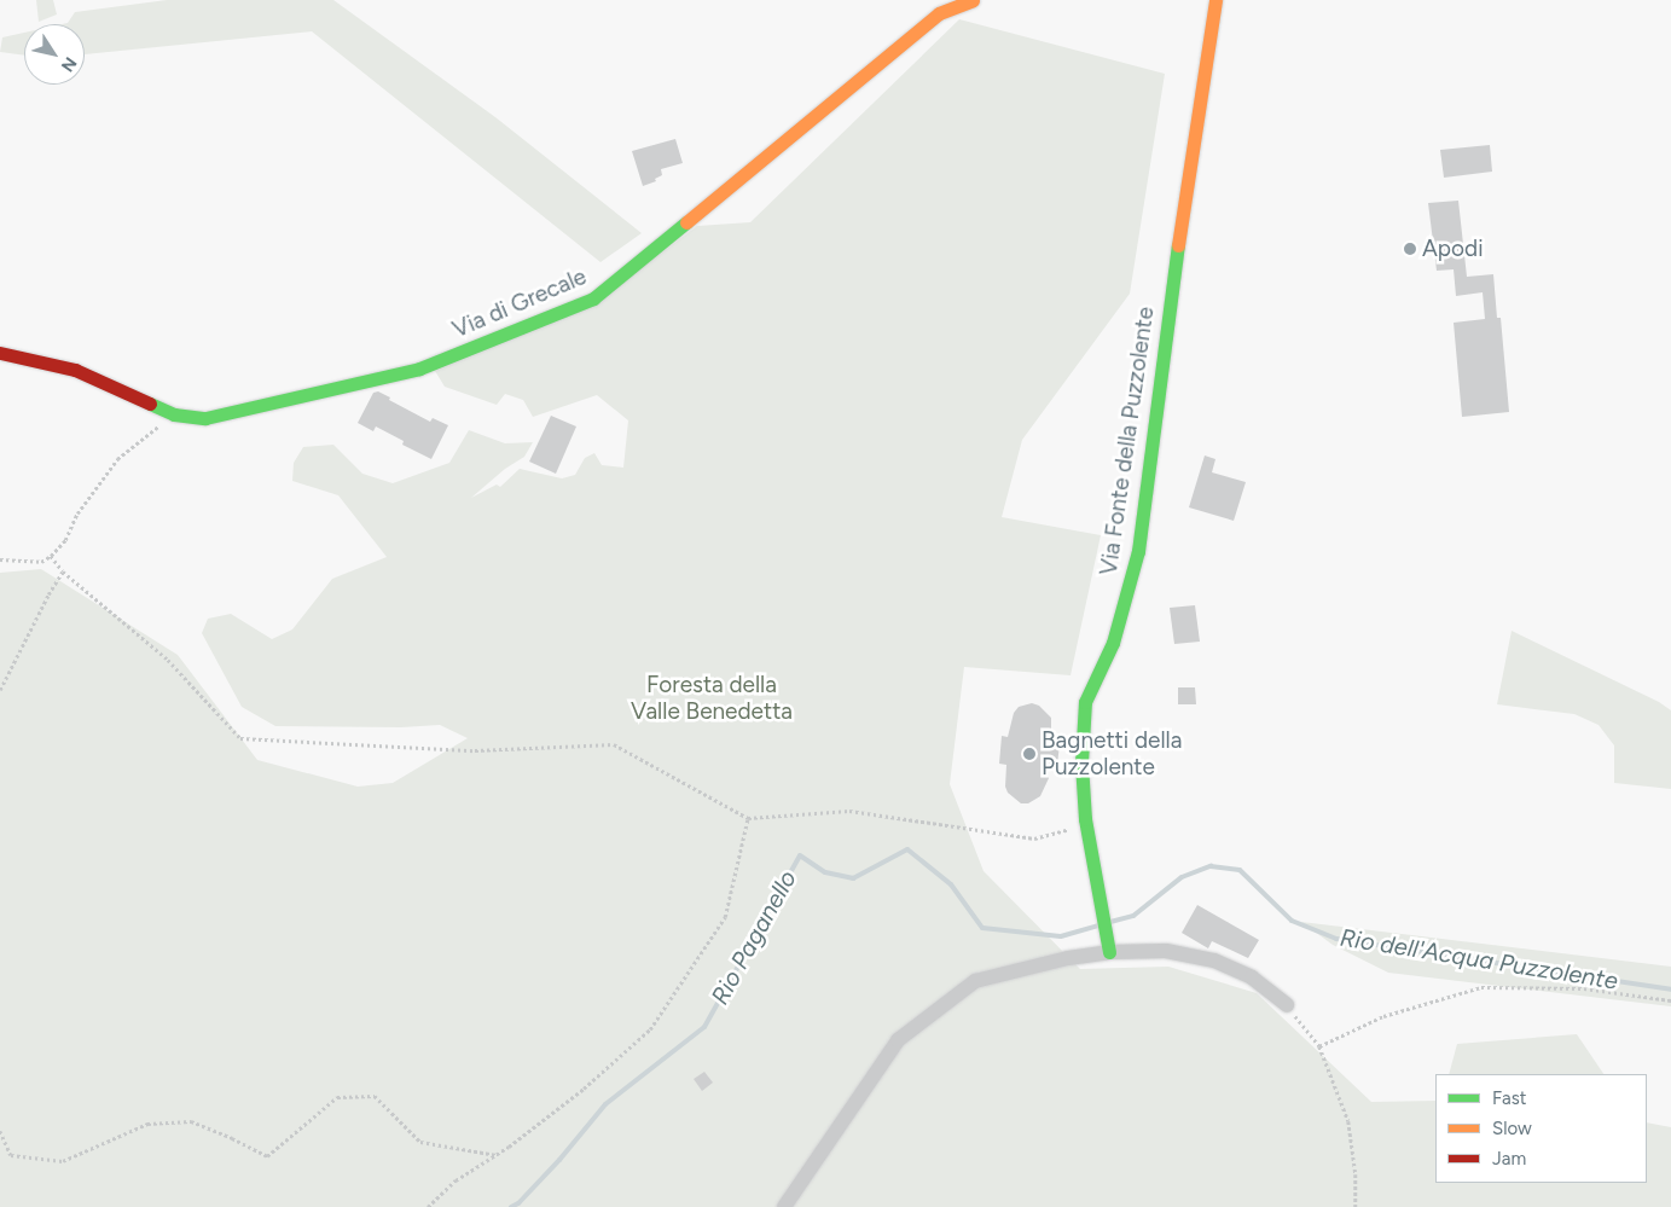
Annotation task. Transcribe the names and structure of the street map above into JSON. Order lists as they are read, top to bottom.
{
  "streets": {
    "street": ["Via di Grecale", "Via Fonte della Puzzolente"]
  },
  "water": ["Rio Paganello", "Rio dell'Acqua Puzzolente"],
  "parks": ["Foresta della Valle Benedetta"],
  "places": ["Apodi", "Bagnetti della Puzzolente"],
  "legend": ["Fast", "Slow", "Jam"],
  "north": "bottom right"
}
